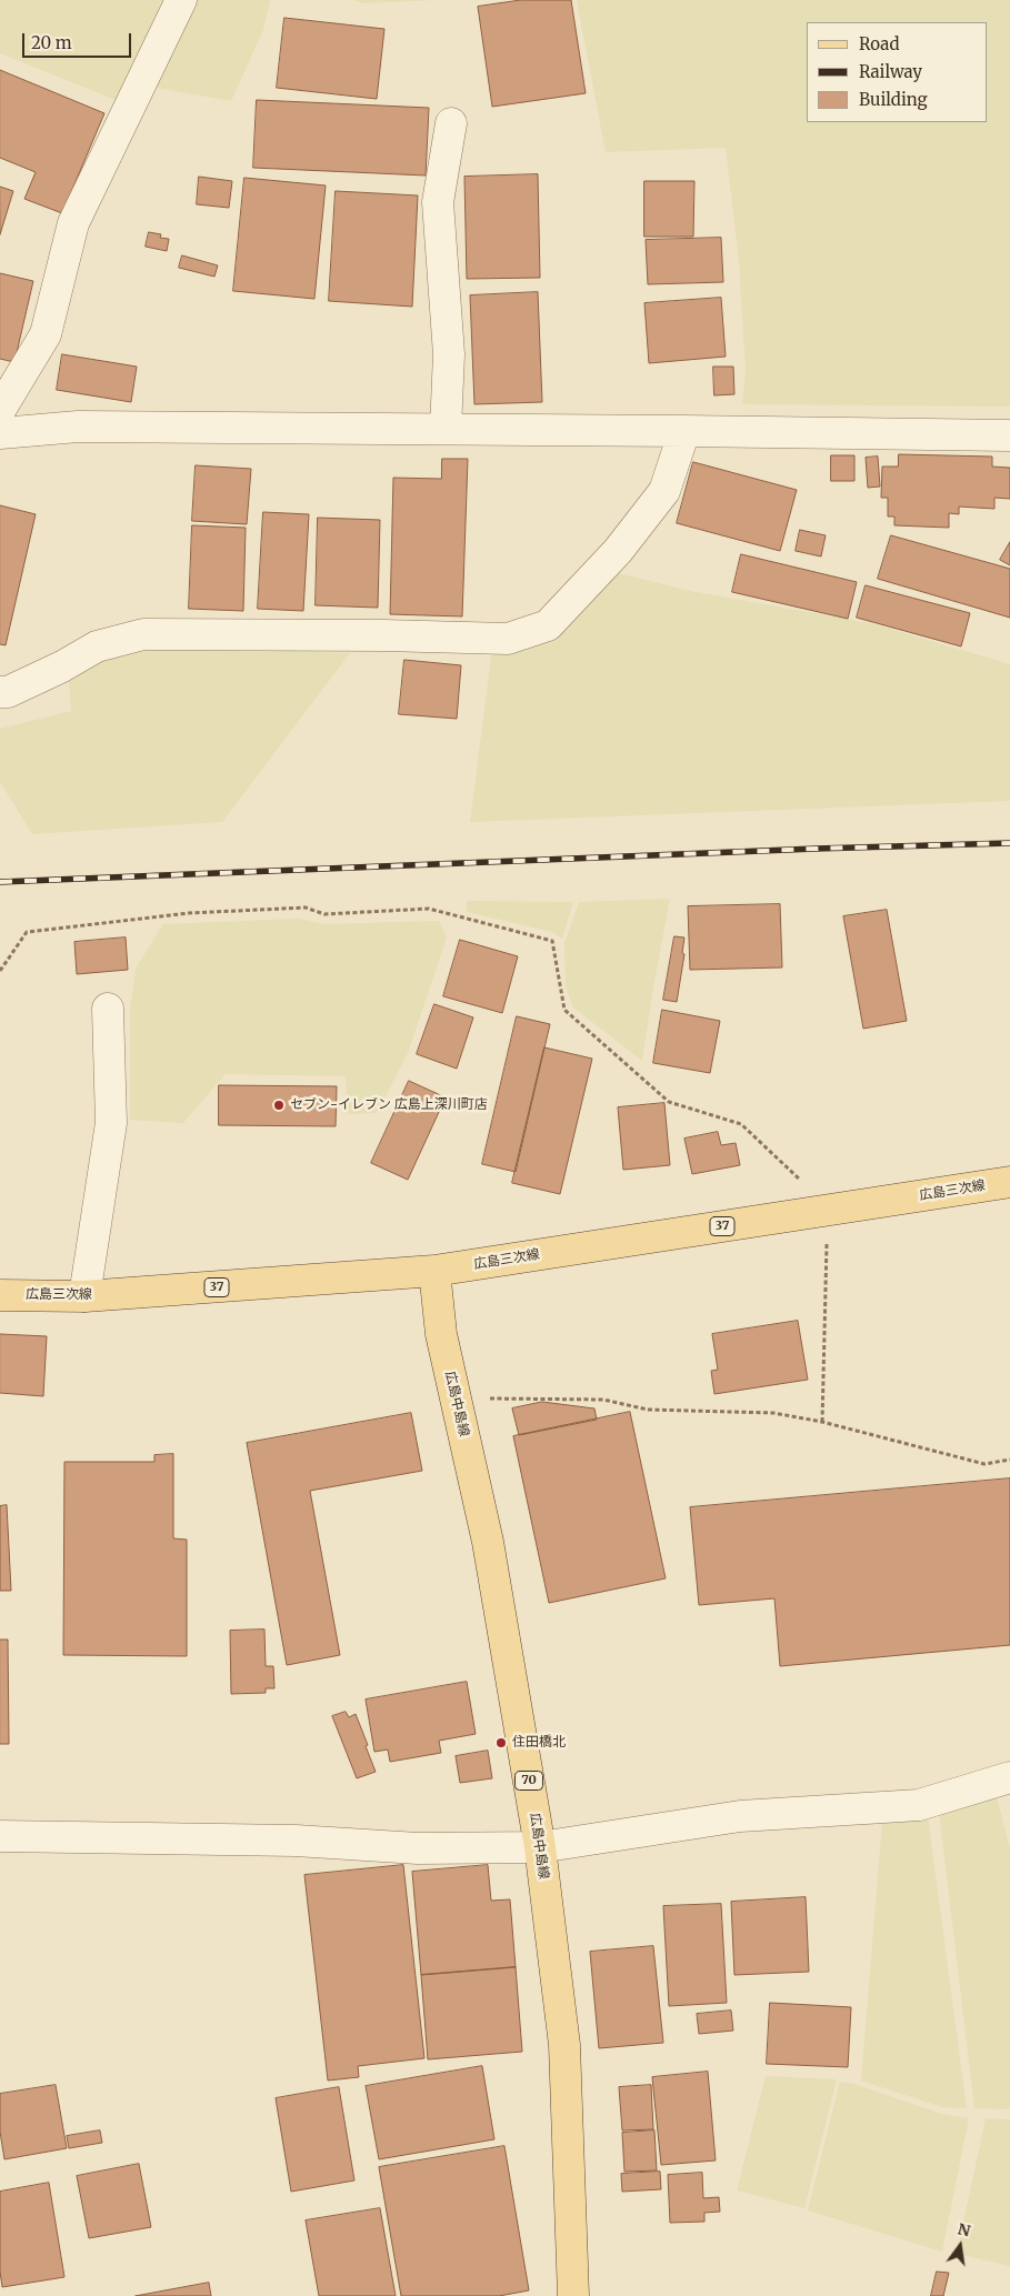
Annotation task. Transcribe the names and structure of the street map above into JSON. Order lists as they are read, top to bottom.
{
  "streets": {
    "main road": [
      "広島三次線",
      "37",
      "広島中島線",
      "70"
    ]
  },
  "crossings": [
    ["広島三次線", "広島中島線"]
  ],
  "places": ["セブン-イレブン 広島上深川町店", "住田橋北"],
  "legend": ["Road", "Railway", "Building"],
  "scale_bar": "20 m",
  "north": "top"
}
